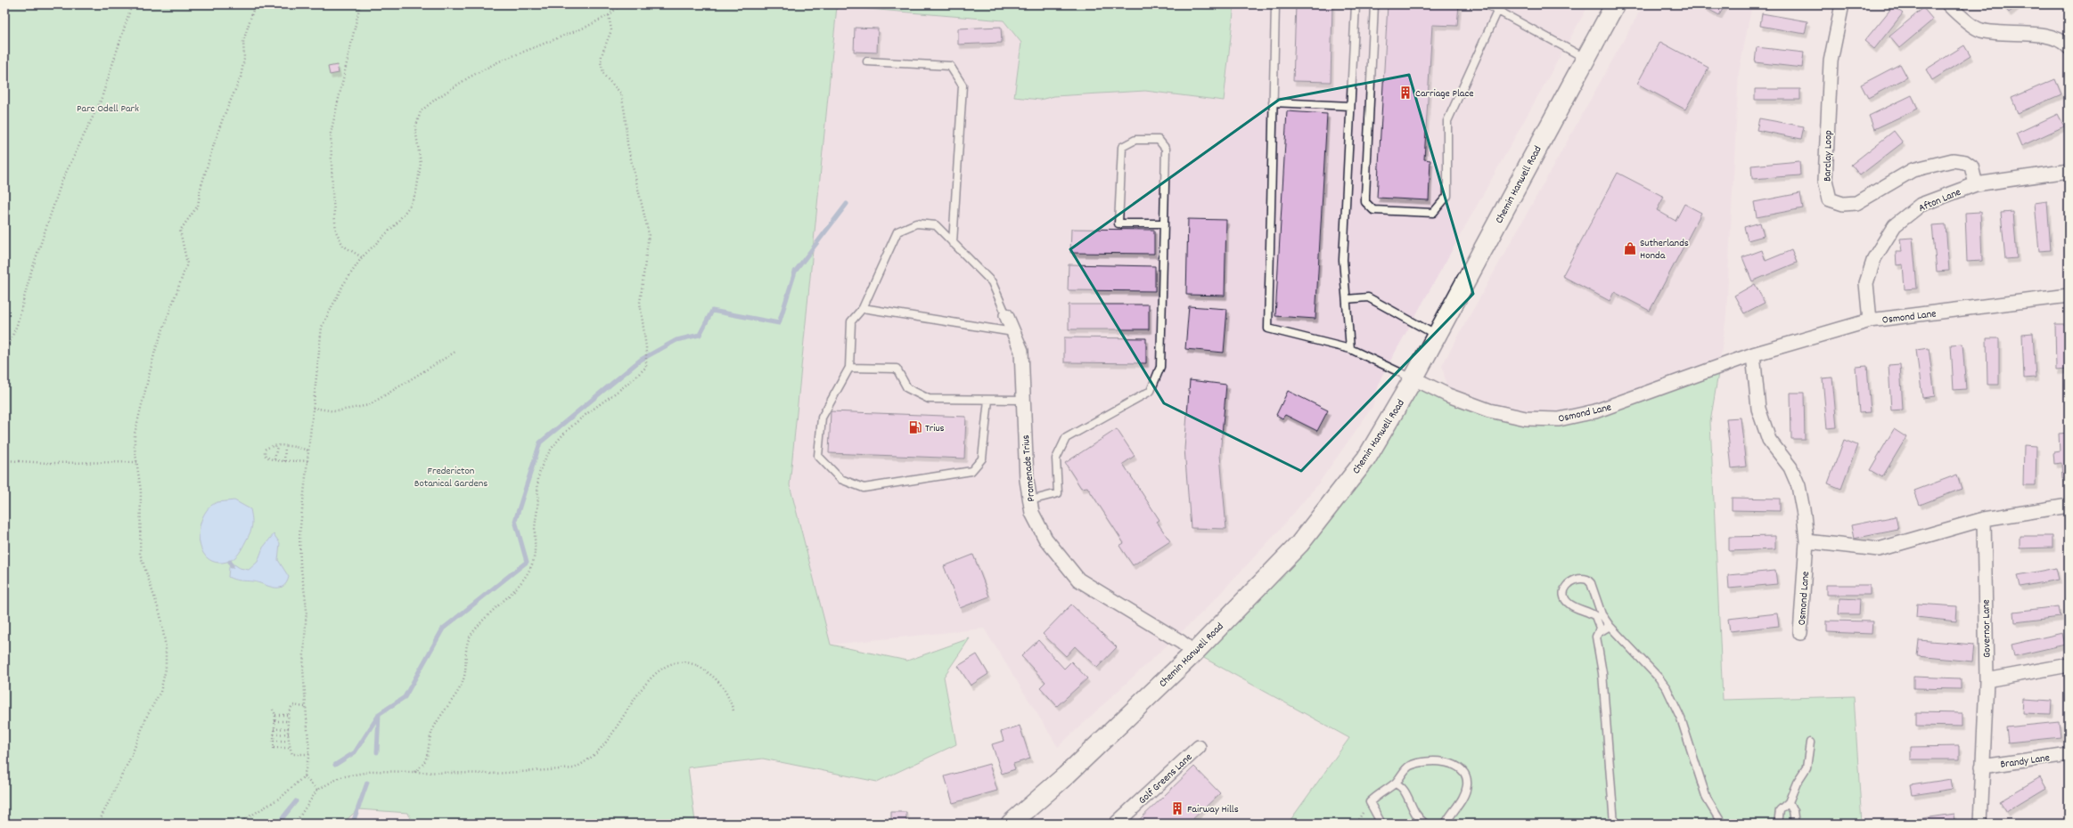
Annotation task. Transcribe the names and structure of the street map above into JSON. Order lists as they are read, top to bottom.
{
  "streets": {
    "main road": ["Chemin Hanwell Road"],
    "street": [
      "Barclay Loop",
      "Afton Lane",
      "Osmond Lane",
      "Promenade Trius",
      "Governor Lane",
      "Brandy Lane",
      "Golf Greens Lane"
    ]
  },
  "crossings": [
    ["Barclay Loop", "Afton Lane"],
    ["Chemin Hanwell Road", "Osmond Lane"],
    ["Chemin Hanwell Road", "Promenade Trius"],
    ["Afton Lane", "Osmond Lane"],
    ["Governor Lane", "Brandy Lane"]
  ],
  "parks": ["Parc Odell Park", "Fredericton Botanical Gardens"],
  "places": {
    "building": ["Carriage Place", "Fairway Hills"],
    "shop": ["Sutherlands Honda"],
    "fuel station": ["Trius"]
  }
}
